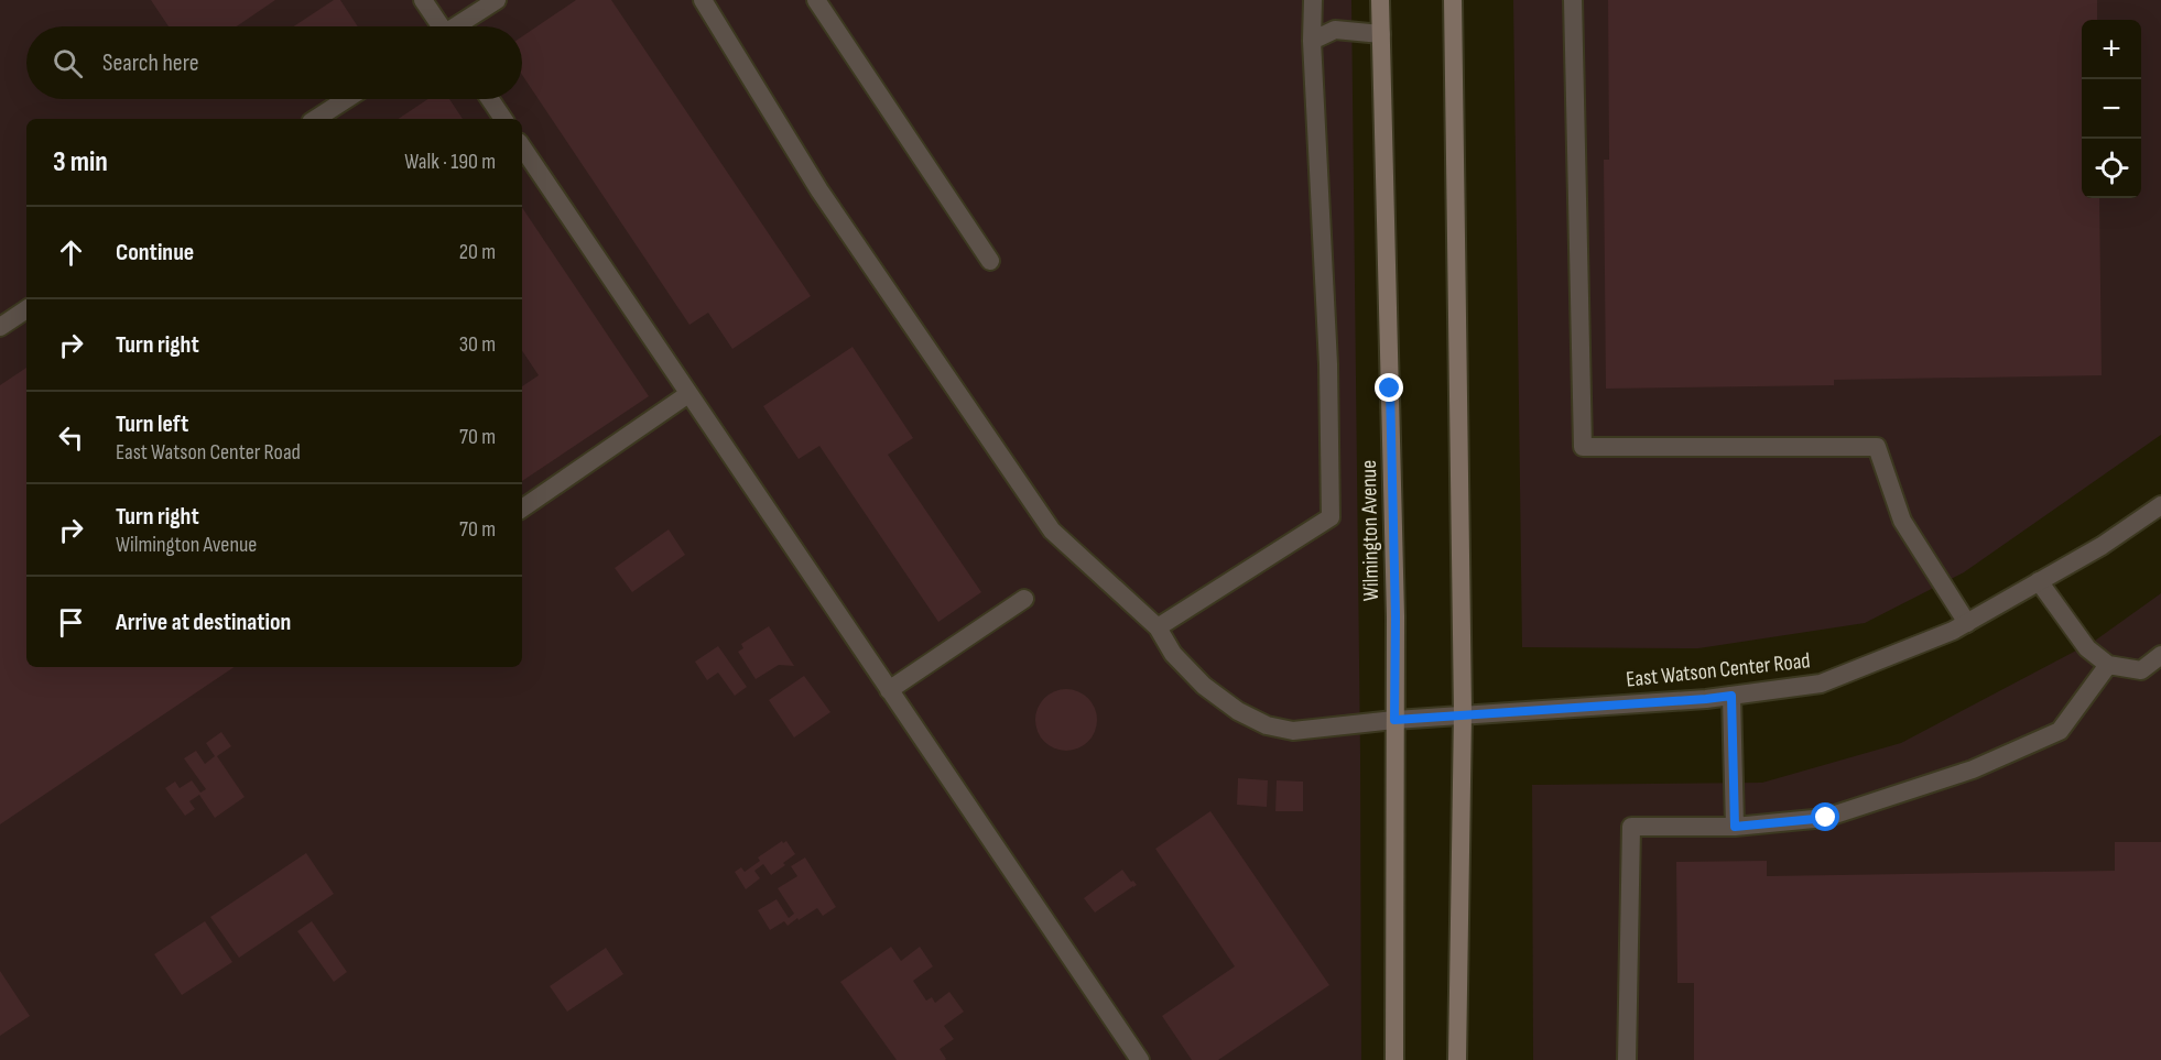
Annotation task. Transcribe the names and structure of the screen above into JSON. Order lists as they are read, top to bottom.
{
  "streets": {
    "main road": ["Wilmington Avenue"],
    "street": ["East Watson Center Road"]
  },
  "crossings": [
    ["Wilmington Avenue", "East Watson Center Road"]
  ],
  "page": {
    "map_buttons": ["+", "−"],
    "search": "Search here",
    "heading": ["3 min", "Walk · 190 m"],
    "list": [
      ["Continue", "20 m"],
      ["Turn right", "30 m"],
      ["Turn left", "East Watson Center Road", "70 m"],
      ["Turn right", "Wilmington Avenue", "70 m"],
      "Arrive at destination"
    ]
  }
}
